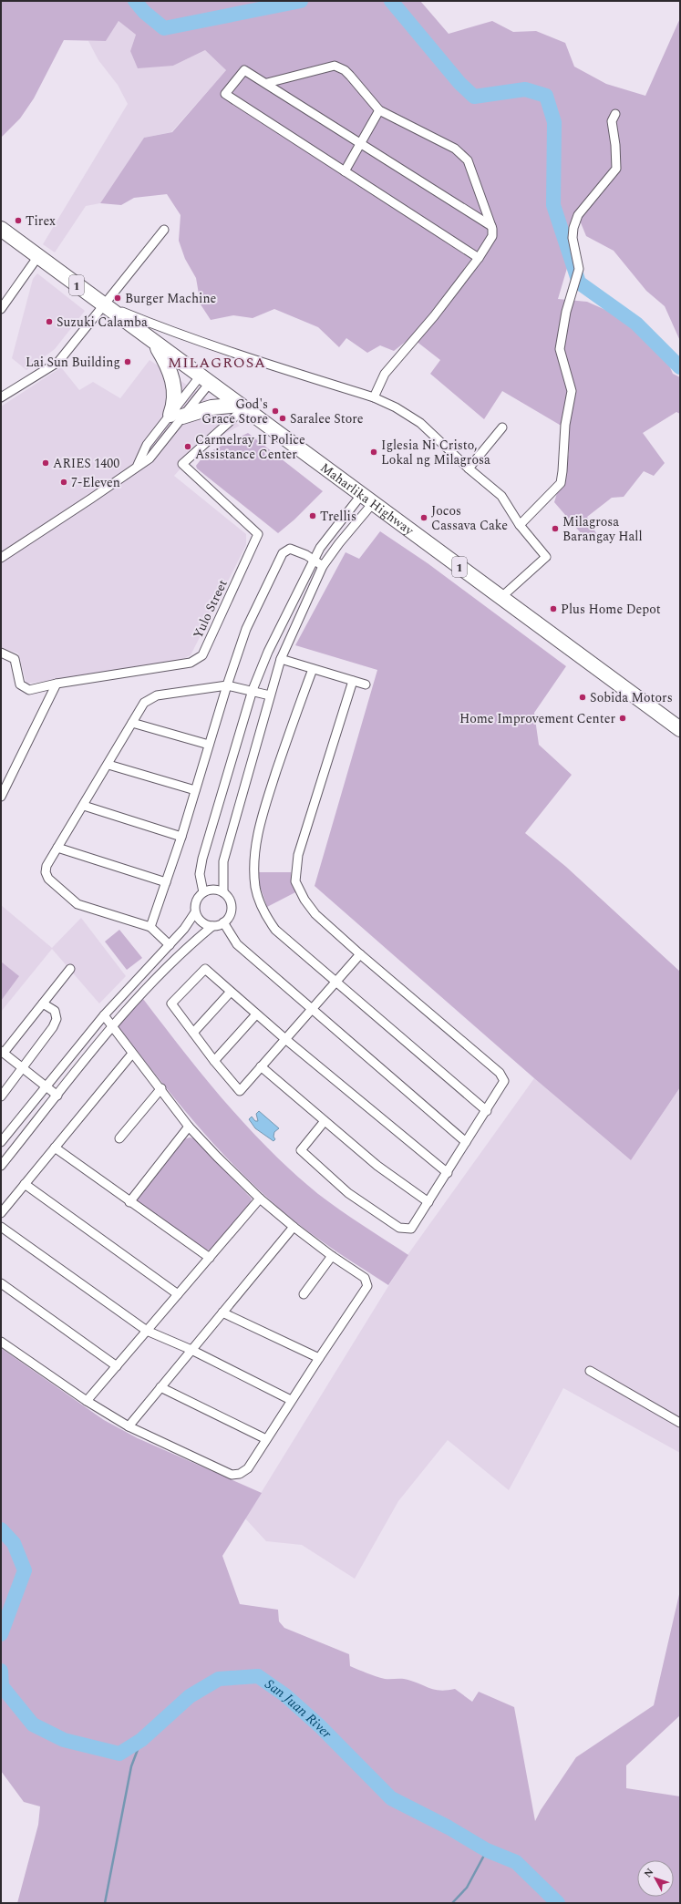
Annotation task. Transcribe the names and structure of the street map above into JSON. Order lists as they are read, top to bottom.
{
  "streets": {
    "highway": ["1", "Maharlika Highway"],
    "street": ["Yulo Street"]
  },
  "crossings": [
    ["Maharlika Highway", "Yulo Street"]
  ],
  "districts": ["MILAGROSA"],
  "water": ["San Juan River"],
  "places": [
    "Tirex",
    "Burger Machine",
    "Suzuki Calamba",
    "Lai Sun Building",
    "God's Grace Store",
    "Saralee Store",
    "Carmelray II Police Assistance Center",
    "Iglesia Ni Cristo, Lokal ng Milagrosa",
    "ARIES 1400",
    "7-Eleven",
    "Trellis",
    "Jocos Cassava Cake",
    "Milagrosa Barangay Hall",
    "Plus Home Depot",
    "Sobida Motors",
    "Home Improvement Center"
  ],
  "north": "top left"
}
